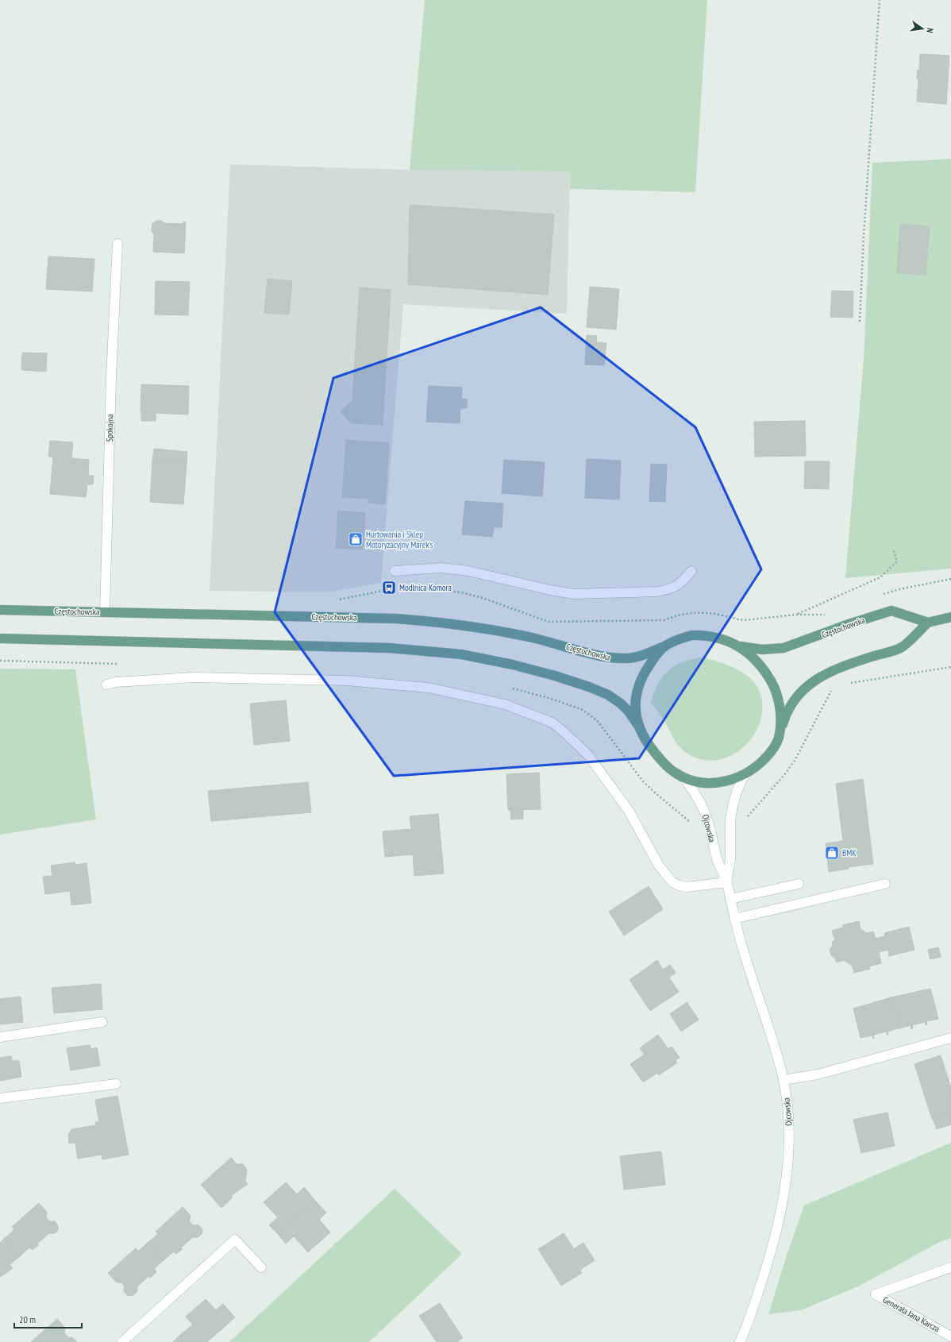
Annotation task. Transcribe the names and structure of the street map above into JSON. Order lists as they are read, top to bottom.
{
  "streets": {
    "main road": ["Częstochowska"],
    "street": ["Spokojna", "Ojcowska", "Generała Jana Karcza"]
  },
  "crossings": [
    ["Spokojna", "Częstochowska"]
  ],
  "places": {
    "shop": ["Hurtowania i Sklep Motoryzacyjny Marek's", "BMK"],
    "bus stop": ["Modlnica Komora"]
  },
  "scale_bar": "20 m",
  "north": "right"
}
